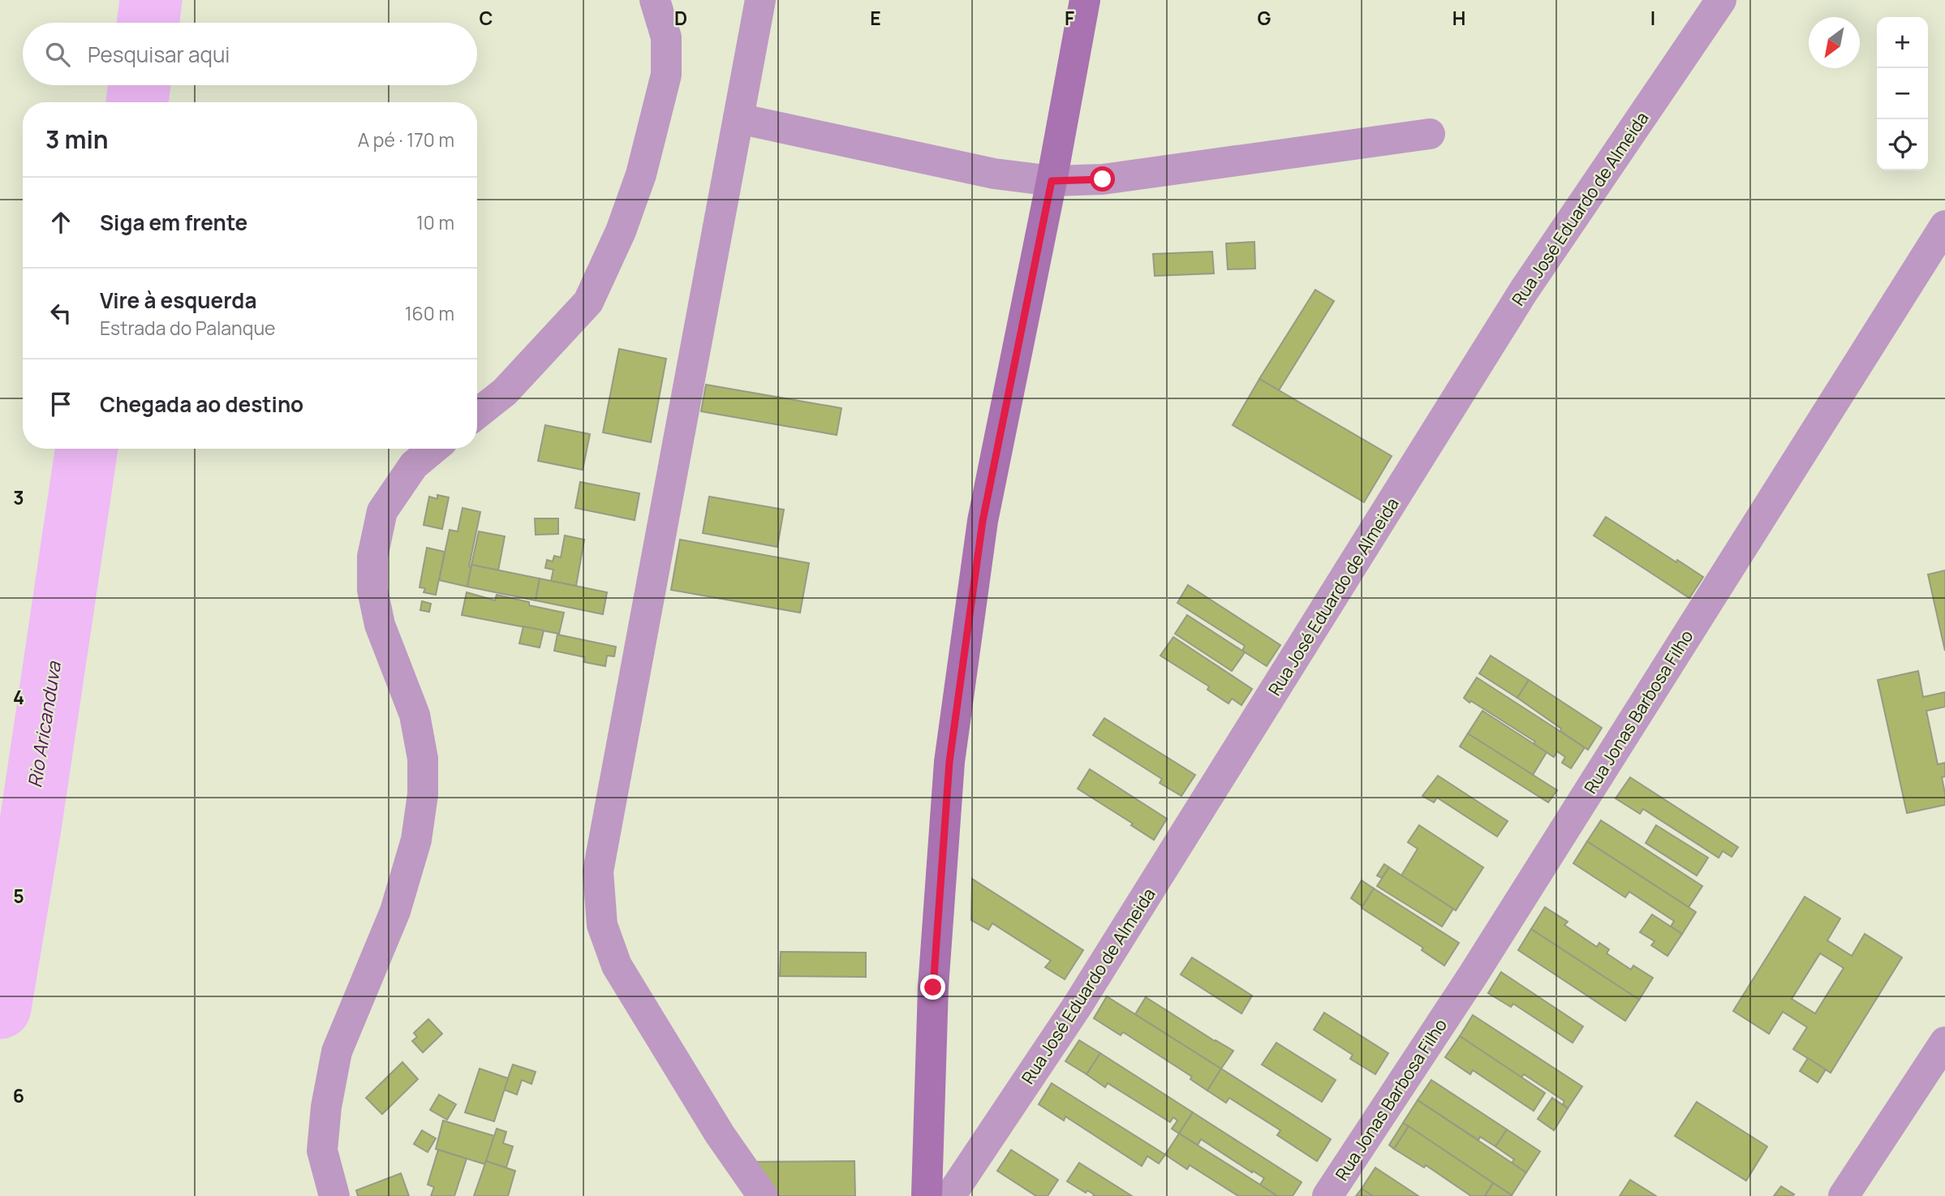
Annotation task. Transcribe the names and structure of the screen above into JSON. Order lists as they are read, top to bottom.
{
  "streets": {
    "street": ["Rua José Eduardo de Almeida", "Rua Jonas Barbosa Filho"]
  },
  "water": ["Rio Aricanduva"],
  "north": "bottom left",
  "page": {
    "map_buttons": ["+", "−"],
    "search": "Pesquisar aqui",
    "heading": ["3 min", "A pé · 170 m"],
    "list": [
      ["Siga em frente", "10 m"],
      ["Vire à esquerda", "Estrada do Palanque", "160 m"],
      "Chegada ao destino"
    ]
  },
  "grid": {
    "columns": [
      "C",
      "D",
      "E",
      "F",
      "G",
      "H",
      "I"
    ],
    "rows": [
      "3",
      "4",
      "5",
      "6"
    ]
  }
}
